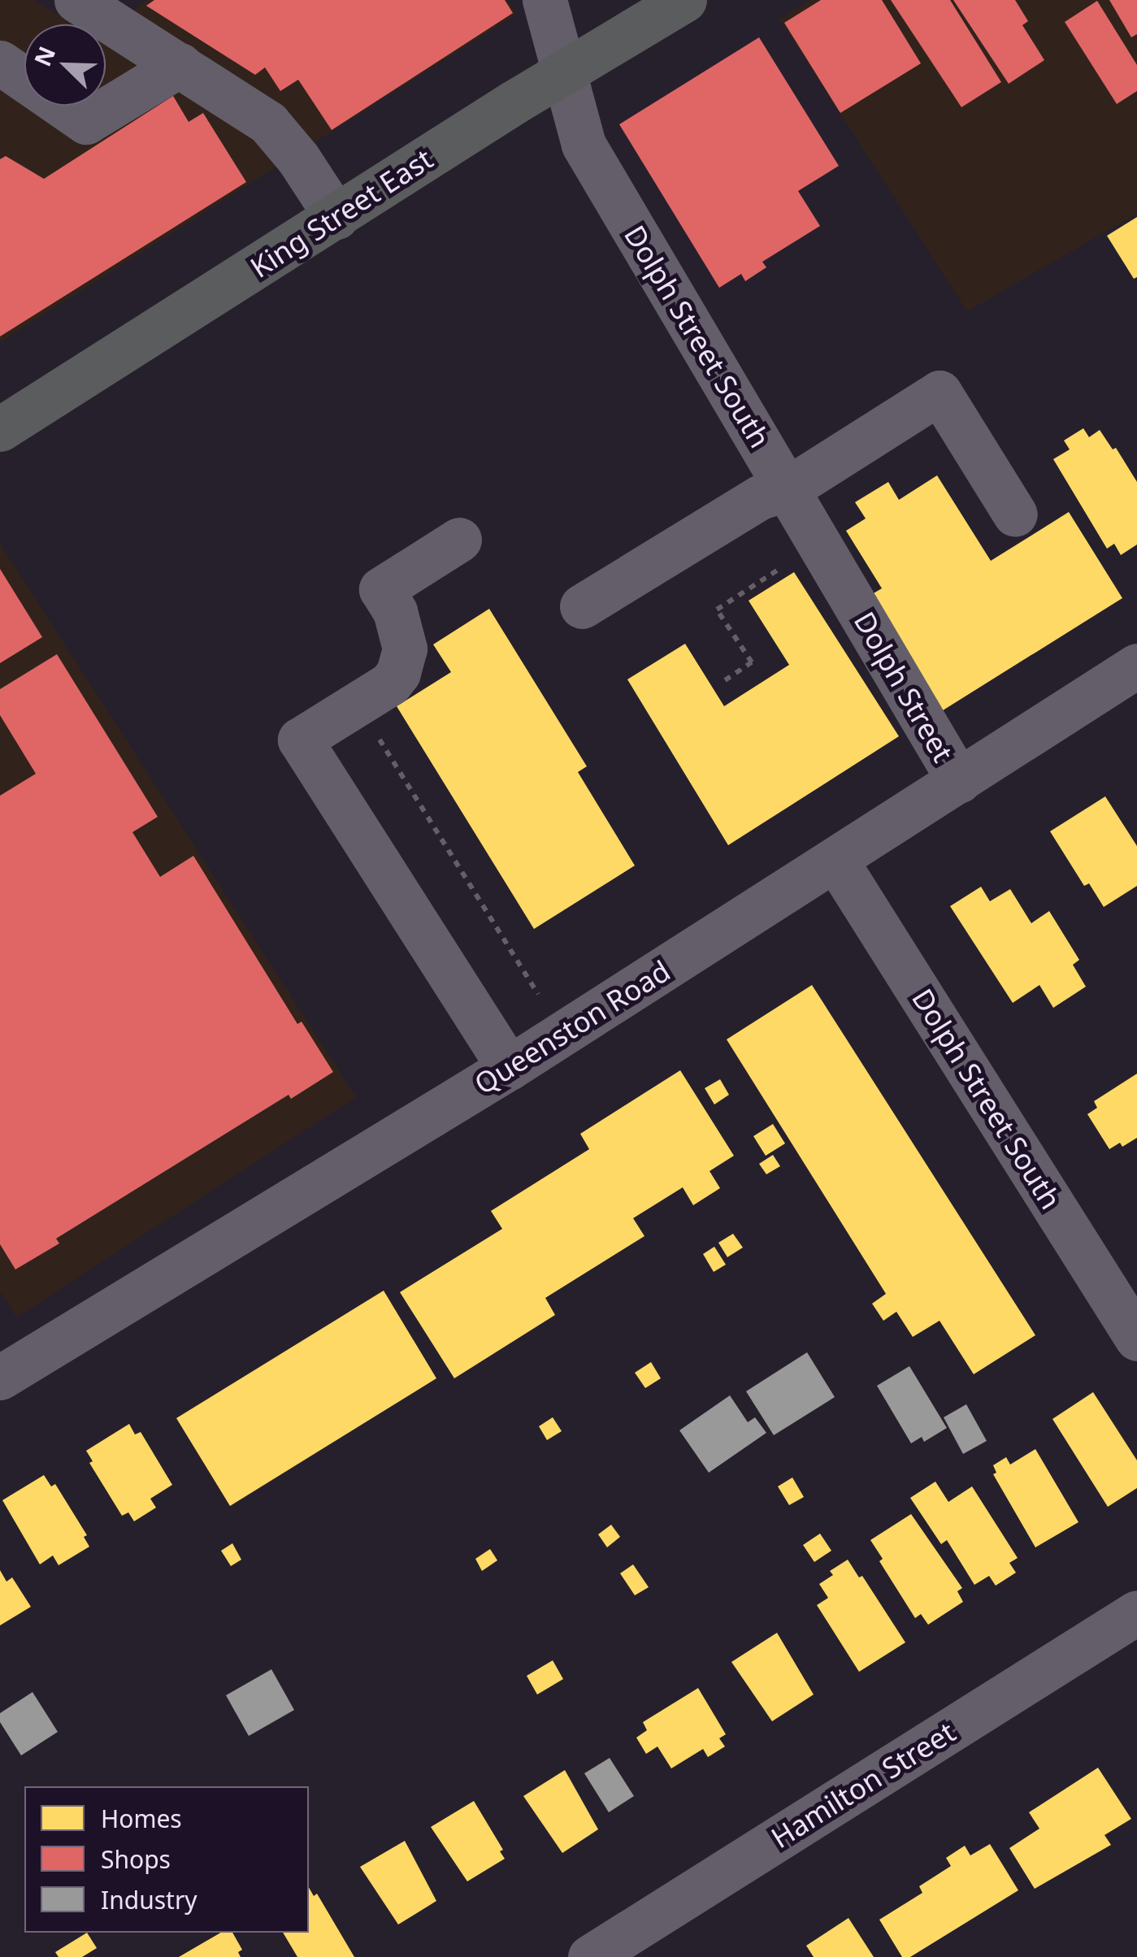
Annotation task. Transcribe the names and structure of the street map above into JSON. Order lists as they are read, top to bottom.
{
  "streets": {
    "main road": ["King Street East"],
    "street": [
      "Dolph Street South",
      "Dolph Street",
      "Queenston Road",
      "Hamilton Street"
    ]
  },
  "crossings": [
    ["King Street East", "Dolph Street South"],
    ["Dolph Street South", "Dolph Street"],
    ["Dolph Street South", "Queenston Road"],
    ["Dolph Street", "Queenston Road"]
  ],
  "legend": ["Homes", "Shops", "Industry"],
  "north": "top left"
}
